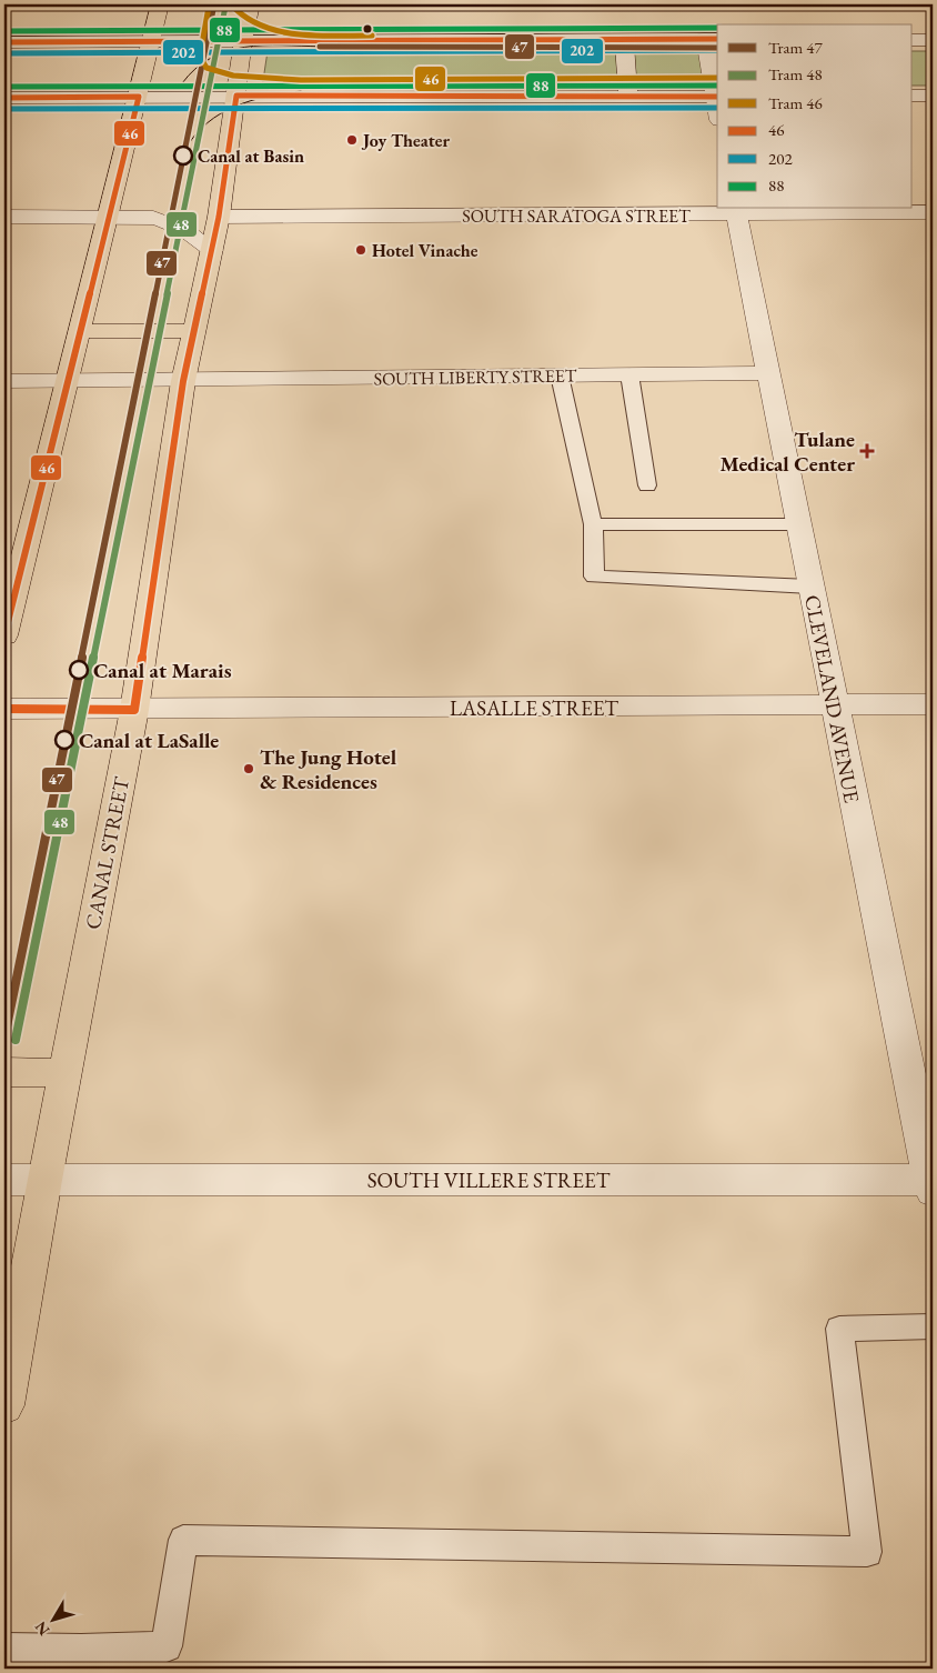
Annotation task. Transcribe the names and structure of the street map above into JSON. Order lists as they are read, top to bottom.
{
  "streets": {
    "main road": ["CANAL STREET"],
    "street": [
      "SOUTH SARATOGA STREET",
      "SOUTH LIBERTY STREET",
      "CLEVELAND AVENUE",
      "LASALLE STREET",
      "SOUTH VILLERE STREET"
    ]
  },
  "crossings": [
    ["SOUTH SARATOGA STREET", "CLEVELAND AVENUE"],
    ["SOUTH SARATOGA STREET", "CANAL STREET"],
    ["SOUTH LIBERTY STREET", "CLEVELAND AVENUE"],
    ["SOUTH LIBERTY STREET", "CANAL STREET"],
    ["CLEVELAND AVENUE", "LASALLE STREET"],
    ["CLEVELAND AVENUE", "SOUTH VILLERE STREET"],
    ["LASALLE STREET", "CANAL STREET"],
    ["CANAL STREET", "SOUTH VILLERE STREET"]
  ],
  "places": {
    "other": [
      "Joy Theater",
      "Canal at Basin",
      "Hotel Vinache",
      "Canal at Marais",
      "Canal at LaSalle",
      "The Jung Hotel & Residences"
    ],
    "health": ["Tulane Medical Center"]
  },
  "lines": [
    "tram line 47",
    "tram line 46",
    "tram line 48",
    "transit line 88",
    "transit line 46",
    "transit line 202"
  ],
  "legend": [
    "Tram 47",
    "Tram 48",
    "Tram 46",
    "46",
    "202",
    "88"
  ],
  "north": "bottom left"
}
